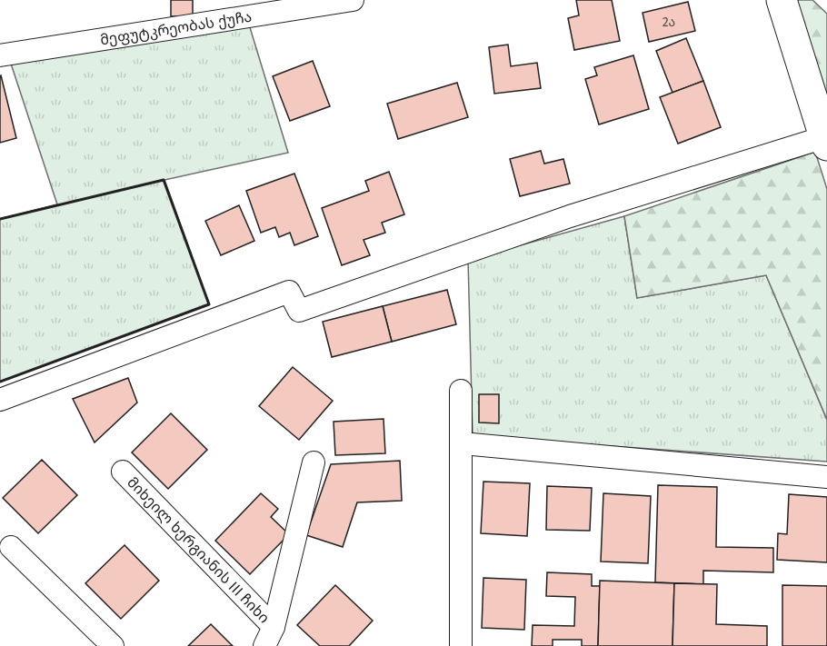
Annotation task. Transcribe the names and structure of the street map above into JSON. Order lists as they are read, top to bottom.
{
  "streets": {
    "street": ["მეფუტკრეობას ქუჩა", "მიხეილ ხერგიანის III ჩიხი"]
  },
  "house_numbers": ["2ა"]
}
